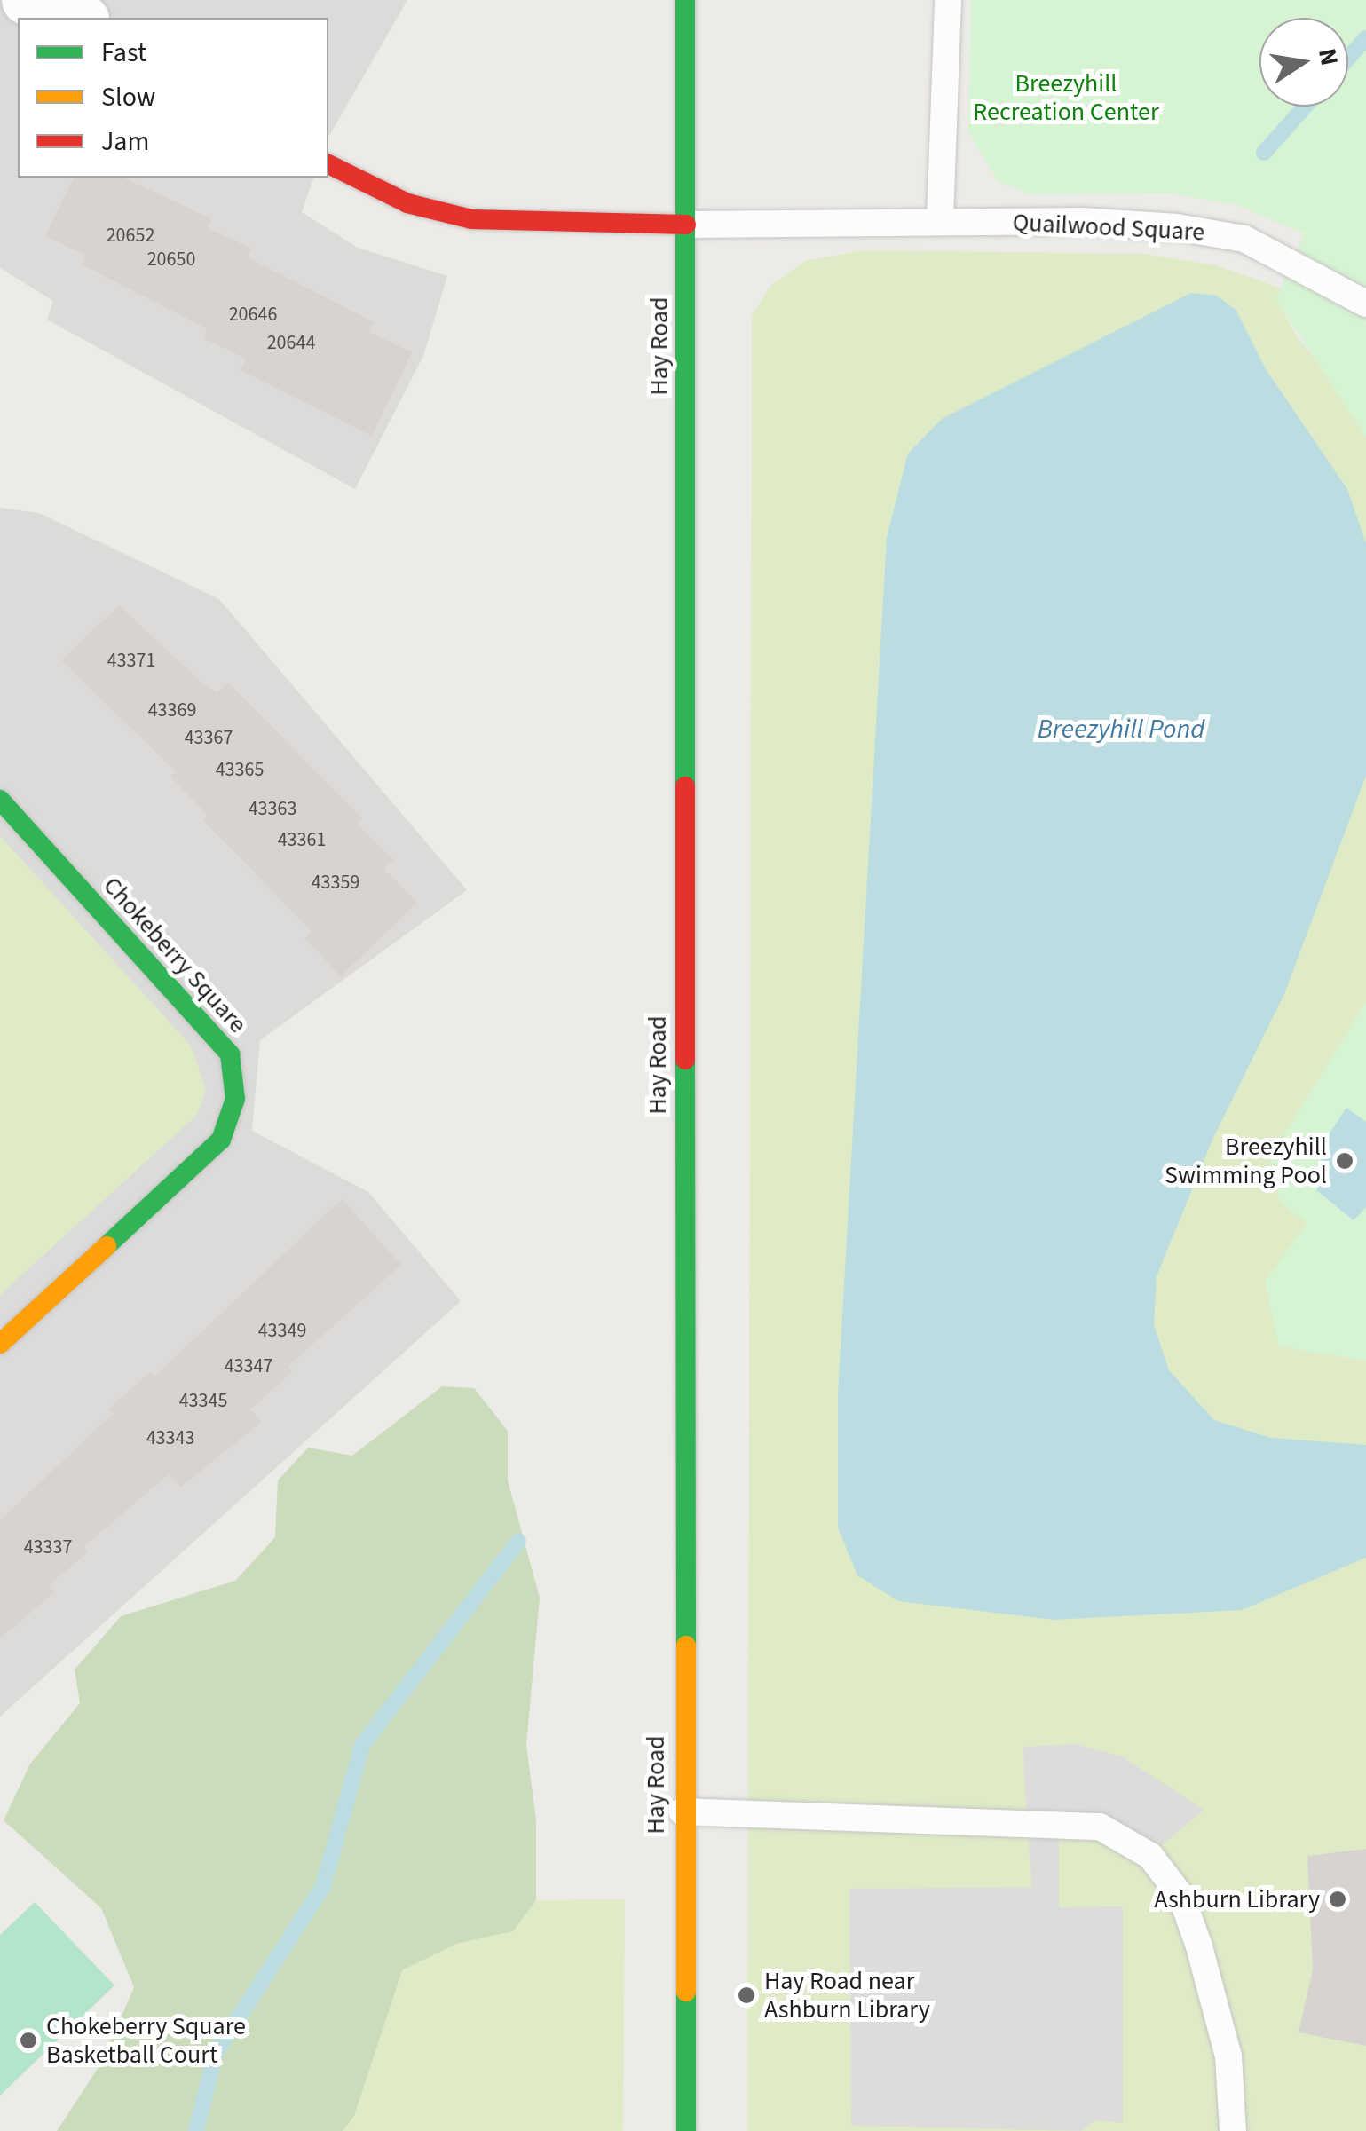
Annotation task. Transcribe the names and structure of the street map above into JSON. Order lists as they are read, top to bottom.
{
  "streets": {
    "street": ["Hay Road", "Chokeberry Square"],
    "lane": ["Quailwood Square"]
  },
  "crossings": [
    ["Quailwood Square", "Hay Road"]
  ],
  "water": ["Breezyhill Pond"],
  "parks": ["Breezyhill Recreation Center"],
  "places": [
    "Breezyhill Swimming Pool",
    "Ashburn Library",
    "Hay Road near Ashburn Library",
    "Chokeberry Square Basketball Court"
  ],
  "house_numbers": [
    "20652",
    "20650",
    "20646",
    "20644",
    "43371",
    "43369",
    "43367",
    "43365",
    "43363",
    "43361",
    "43359",
    "43349",
    "43347",
    "43345",
    "43343",
    "43337"
  ],
  "legend": ["Fast", "Slow", "Jam"],
  "north": "right"
}
